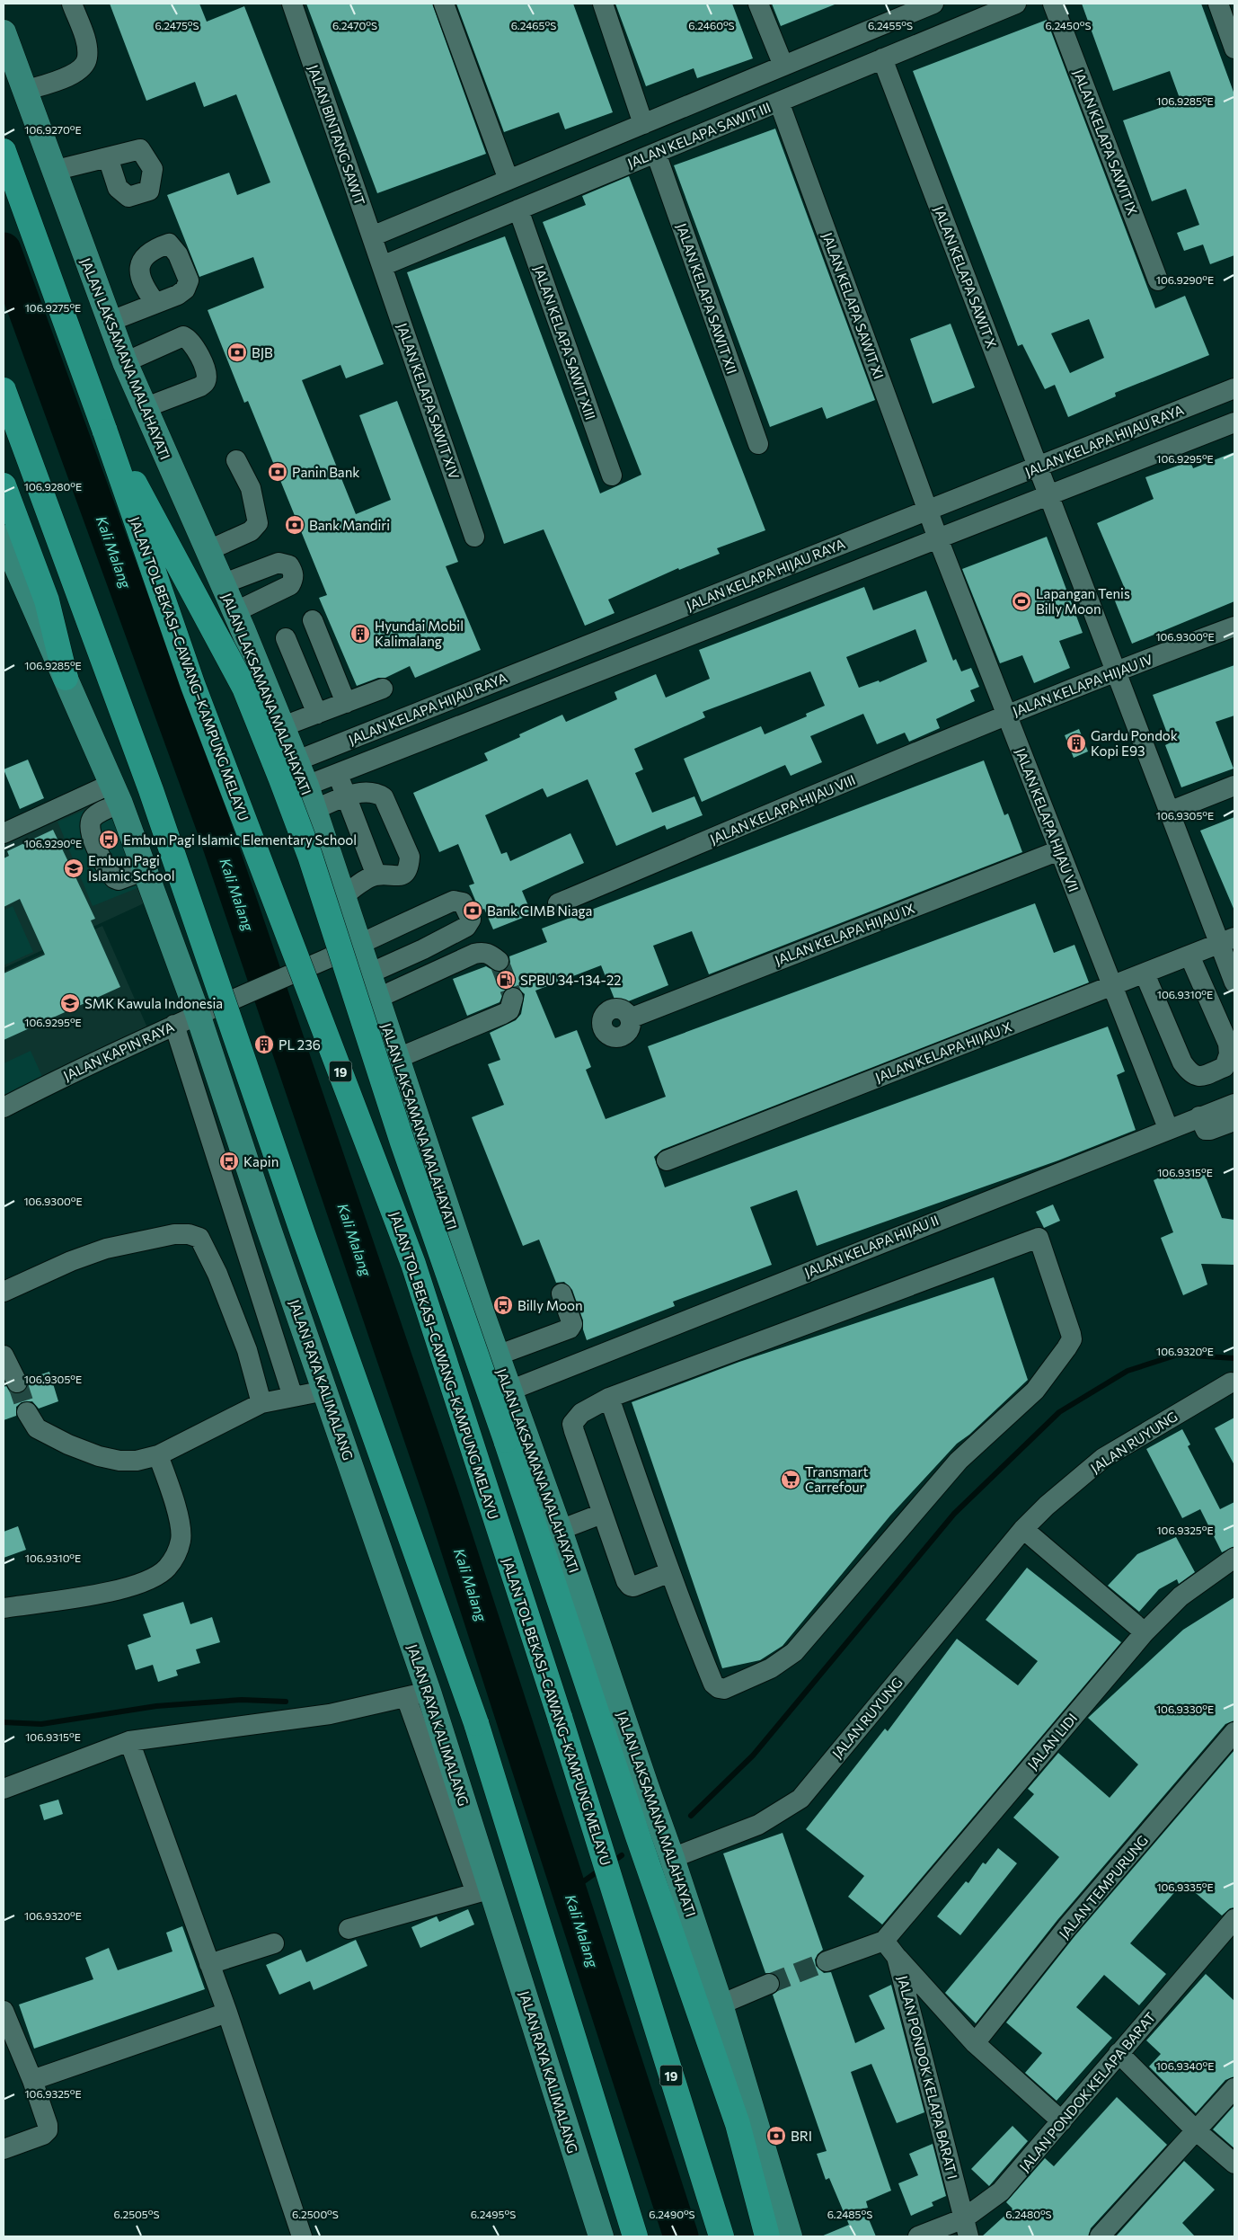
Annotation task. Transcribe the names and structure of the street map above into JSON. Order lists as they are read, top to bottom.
{
  "streets": {
    "highway": ["JALAN TOL BEKASI–CAWANG–KAMPUNG MELAYU", "19"],
    "main road": ["JALAN LAKSAMANA MALAHAYATI", "JALAN RAYA KALIMALANG"],
    "street": [
      "JALAN BINTANG SAWIT",
      "JALAN KELAPA SAWIT III",
      "JALAN KELAPA SAWIT IX",
      "JALAN KELAPA SAWIT X",
      "JALAN KELAPA SAWIT XII",
      "JALAN KELAPA SAWIT XI",
      "JALAN KELAPA SAWIT XIII",
      "JALAN KELAPA SAWIT XIV",
      "JALAN KELAPA HIJAU RAYA",
      "JALAN KELAPA HIJAU IV",
      "JALAN KELAPA HIJAU VIII",
      "JALAN KELAPA HIJAU VII",
      "JALAN KELAPA HIJAU IX",
      "JALAN KAPIN RAYA",
      "JALAN KELAPA HIJAU X",
      "JALAN KELAPA HIJAU II",
      "JALAN RUYUNG",
      "JALAN LIDI",
      "JALAN TEMPURUNG",
      "JALAN PONDOK KELAPA BARAT I",
      "JALAN PONDOK KELAPA BARAT"
    ]
  },
  "crossings": [
    ["JALAN BINTANG SAWIT", "JALAN KELAPA SAWIT III"],
    ["JALAN BINTANG SAWIT", "JALAN KELAPA SAWIT XIV"],
    ["JALAN KELAPA SAWIT III", "JALAN KELAPA SAWIT X"],
    ["JALAN KELAPA SAWIT III", "JALAN KELAPA SAWIT XII"],
    ["JALAN KELAPA SAWIT III", "JALAN KELAPA SAWIT XI"],
    ["JALAN KELAPA SAWIT III", "JALAN KELAPA SAWIT XIII"],
    ["JALAN KELAPA SAWIT III", "JALAN KELAPA SAWIT XIV"],
    ["JALAN KELAPA SAWIT X", "JALAN KELAPA HIJAU RAYA"],
    ["JALAN KELAPA SAWIT X", "JALAN KELAPA HIJAU IV"],
    ["JALAN KELAPA SAWIT X", "JALAN KELAPA HIJAU X"],
    ["JALAN KELAPA SAWIT XI", "JALAN KELAPA HIJAU RAYA"],
    ["JALAN KELAPA SAWIT XI", "JALAN KELAPA HIJAU VII"],
    ["JALAN LAKSAMANA MALAHAYATI", "JALAN KELAPA HIJAU RAYA"],
    ["JALAN LAKSAMANA MALAHAYATI", "JALAN KAPIN RAYA"],
    ["JALAN LAKSAMANA MALAHAYATI", "JALAN KELAPA HIJAU II"],
    ["JALAN LAKSAMANA MALAHAYATI", "JALAN RUYUNG"],
    ["JALAN KELAPA HIJAU RAYA", "JALAN KELAPA HIJAU VII"],
    ["JALAN KELAPA HIJAU IV", "JALAN KELAPA HIJAU VIII"],
    ["JALAN KELAPA HIJAU IV", "JALAN KELAPA HIJAU VII"],
    ["JALAN KELAPA HIJAU VIII", "JALAN KELAPA HIJAU VII"],
    ["JALAN KELAPA HIJAU VII", "JALAN KELAPA HIJAU IX"],
    ["JALAN KELAPA HIJAU VII", "JALAN KELAPA HIJAU X"],
    ["JALAN KELAPA HIJAU VII", "JALAN KELAPA HIJAU II"],
    ["JALAN KAPIN RAYA", "JALAN RAYA KALIMALANG"],
    ["JALAN LIDI", "JALAN PONDOK KELAPA BARAT I"],
    ["JALAN PONDOK KELAPA BARAT I", "JALAN PONDOK KELAPA BARAT"]
  ],
  "water": ["Kali Malang"],
  "places": {
    "bank": [
      "BJB",
      "Panin Bank",
      "Bank Mandiri",
      "Bank CIMB Niaga",
      "BRI"
    ],
    "sports": ["Lapangan Tenis Billy Moon"],
    "building": ["Hyundai Mobil Kalimalang", "Gardu Pondok Kopi E93", "PL 236"],
    "bus stop": ["Embun Pagi Islamic Elementary School", "Kapin", "Billy Moon"],
    "school or university": ["Embun Pagi Islamic School", "SMK Kawula Indonesia"],
    "fuel station": ["SPBU 34-134-22"],
    "supermarket": ["Transmart Carrefour"]
  },
  "coordinates": [
    "6.2475°S",
    "6.2470°S",
    "6.2465°S",
    "6.2460°S",
    "6.2455°S",
    "6.2450°S",
    "106.9285°E",
    "106.9270°E",
    "106.9290°E",
    "106.9275°E",
    "106.9295°E",
    "106.9280°E",
    "106.9300°E",
    "106.9305°E",
    "106.9310°E",
    "106.9315°E",
    "106.9320°E",
    "106.9325°E",
    "106.9330°E",
    "106.9335°E",
    "106.9340°E",
    "6.2505°S",
    "6.2500°S",
    "6.2495°S",
    "6.2490°S",
    "6.2485°S",
    "6.2480°S"
  ]
}
